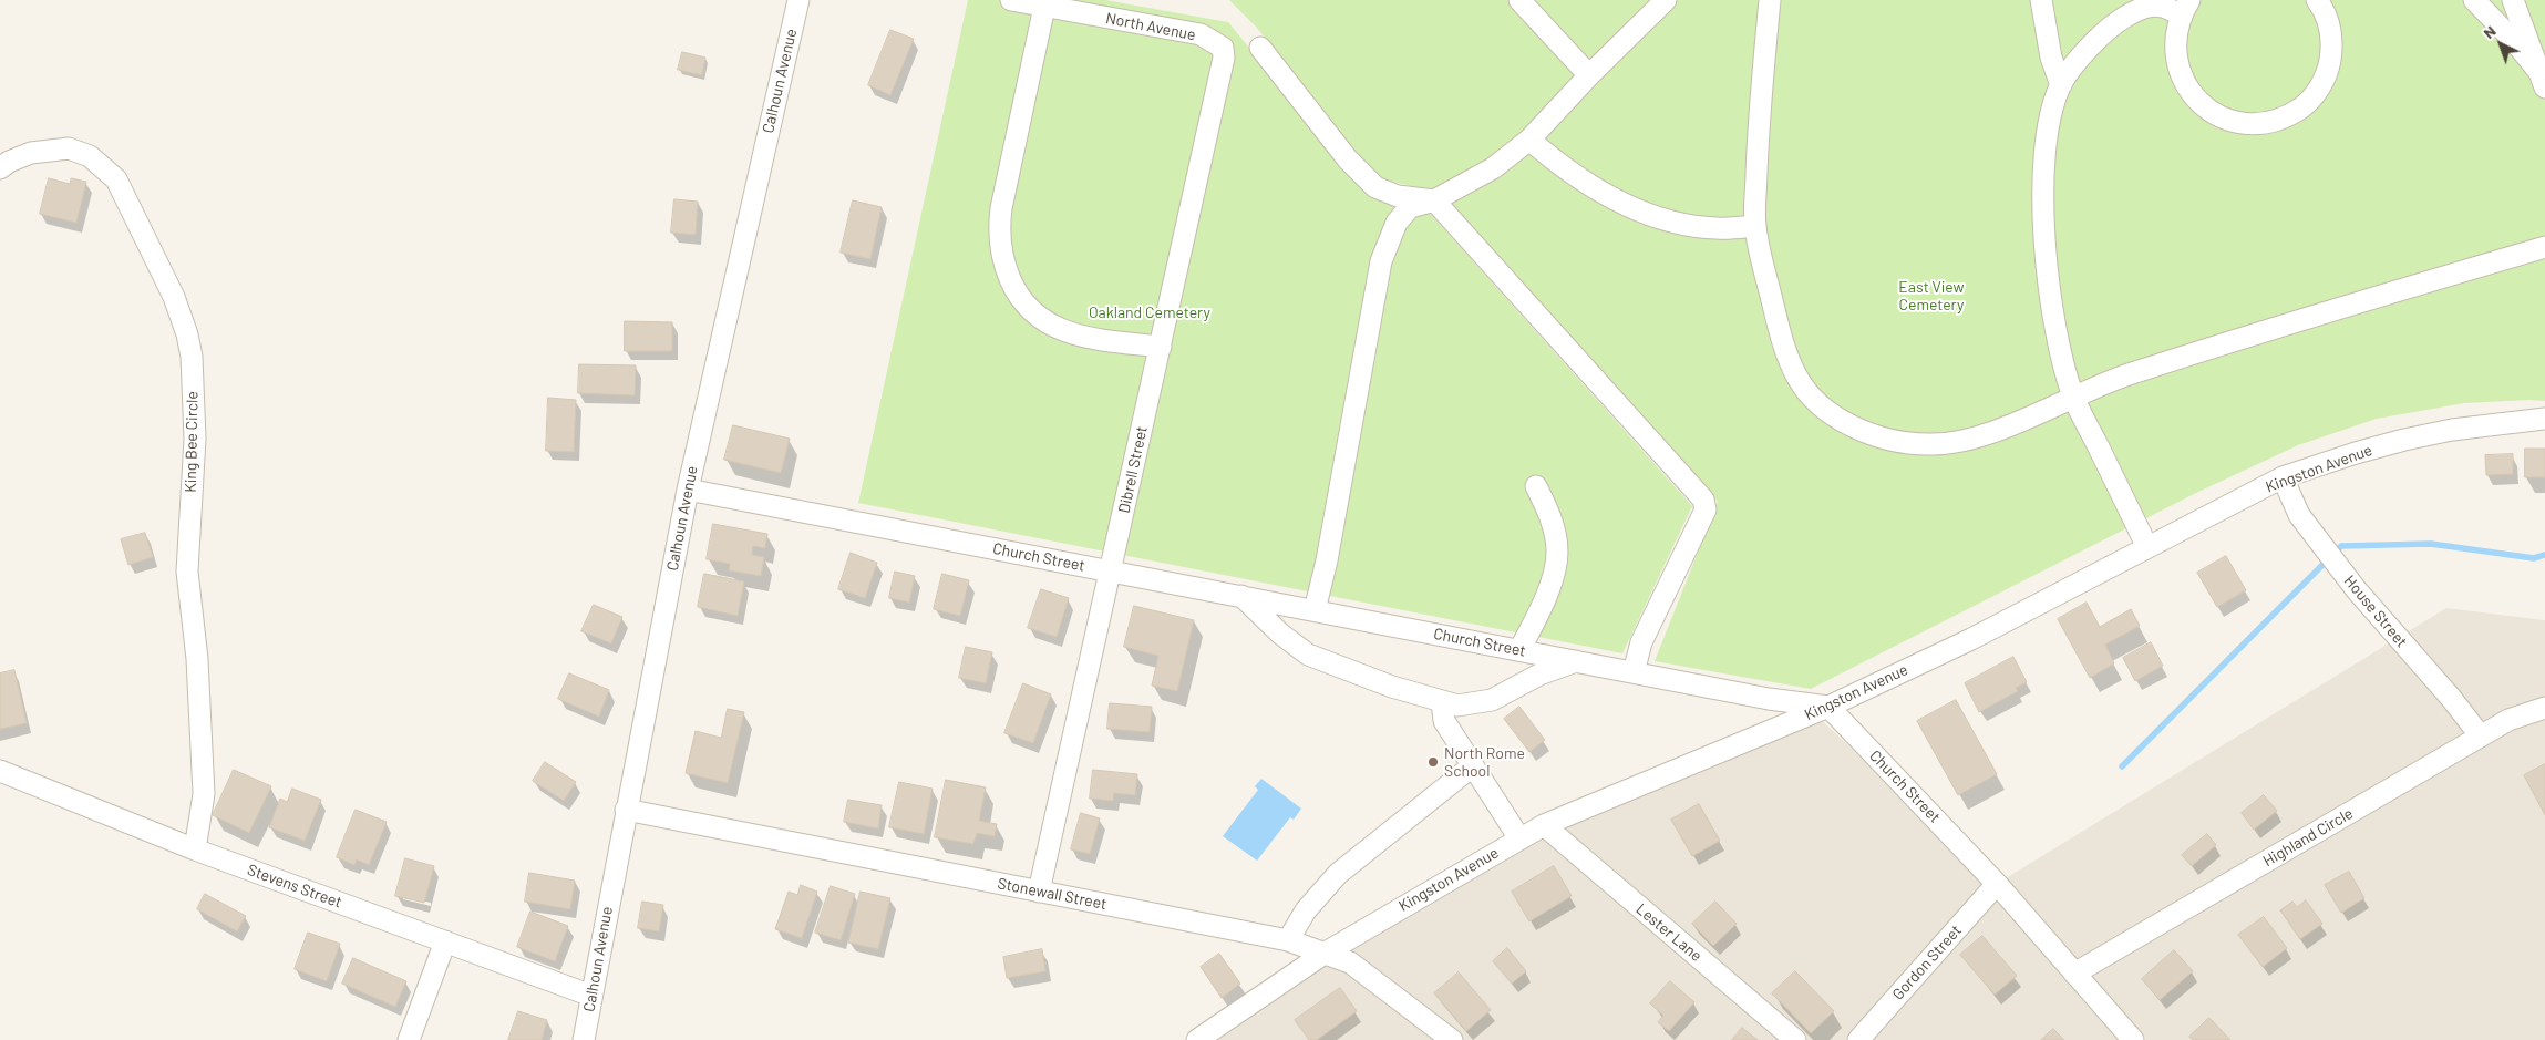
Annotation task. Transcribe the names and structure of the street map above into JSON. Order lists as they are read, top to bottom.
{
  "streets": {
    "street": [
      "North Avenue",
      "Calhoun Avenue",
      "King Bee Circle",
      "Kingston Avenue",
      "Dibrell Street",
      "Church Street",
      "House Street",
      "Highland Circle",
      "Stevens Street",
      "Stonewall Street",
      "Lester Lane",
      "Gordon Street"
    ]
  },
  "crossings": [
    ["North Avenue", "Dibrell Street"],
    ["Calhoun Avenue", "Church Street"],
    ["Calhoun Avenue", "Stevens Street"],
    ["Calhoun Avenue", "Stonewall Street"],
    ["King Bee Circle", "Stevens Street"],
    ["Kingston Avenue", "Church Street"],
    ["Kingston Avenue", "House Street"],
    ["Kingston Avenue", "Stonewall Street"],
    ["Kingston Avenue", "Lester Lane"],
    ["Dibrell Street", "Church Street"],
    ["Dibrell Street", "Stonewall Street"],
    ["Church Street", "Highland Circle"],
    ["Church Street", "Gordon Street"],
    ["House Street", "Highland Circle"]
  ],
  "parks": ["East View Cemetery", "Oakland Cemetery"],
  "places": ["North Rome School"],
  "north": "top left"
}
